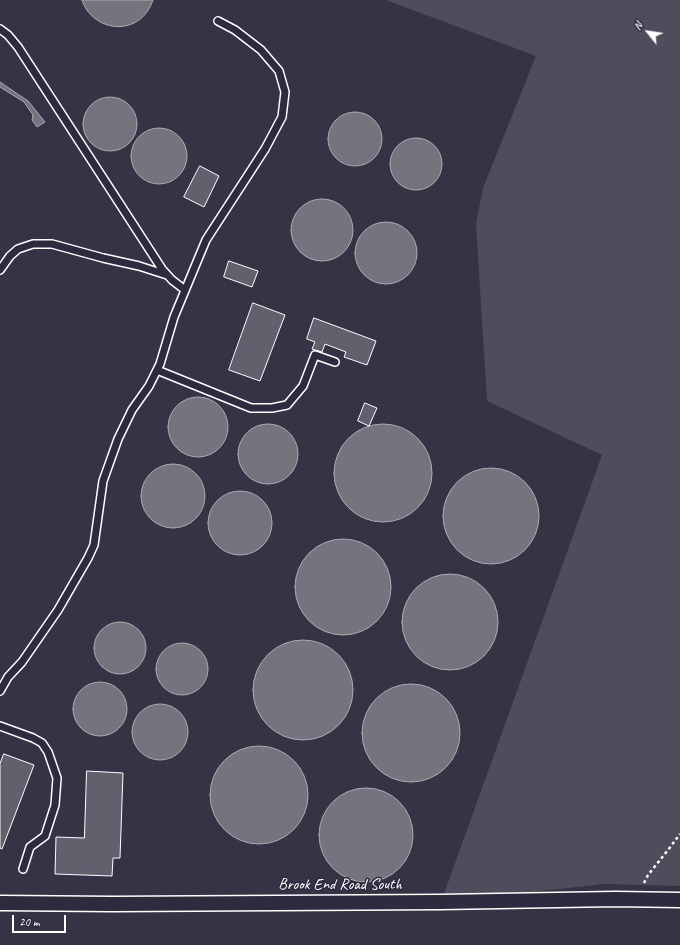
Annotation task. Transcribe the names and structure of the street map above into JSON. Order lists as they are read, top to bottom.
{
  "streets": {
    "street": ["Brook End Road South"]
  },
  "scale_bar": "20 m",
  "north": "top left"
}
